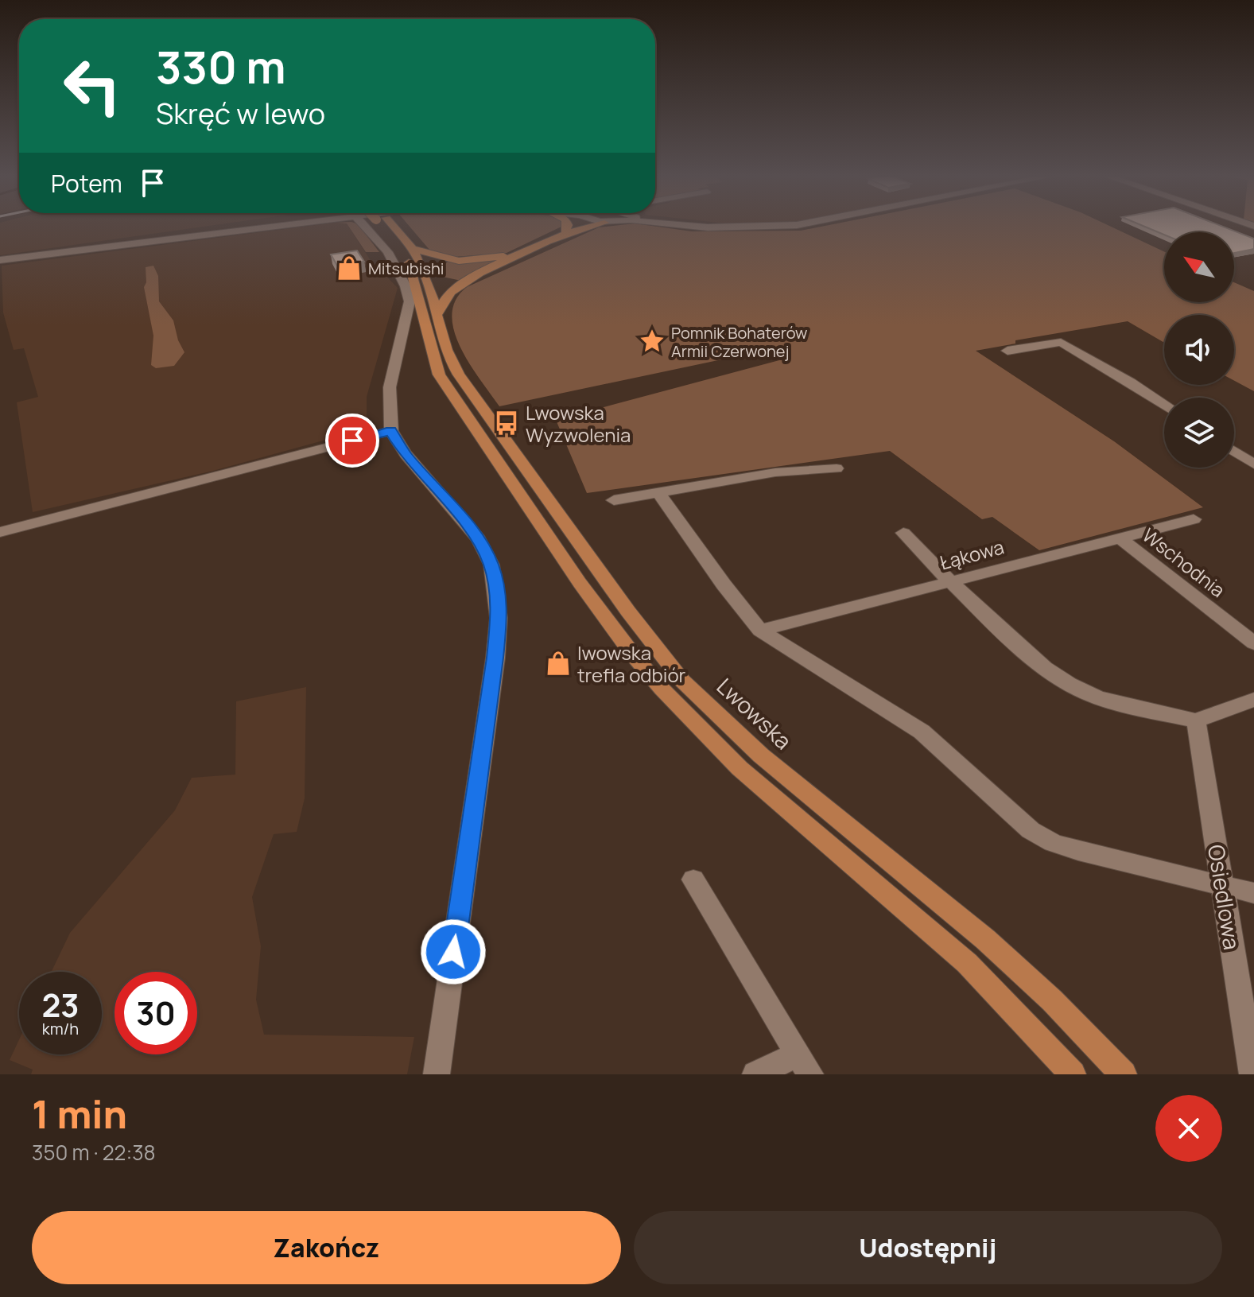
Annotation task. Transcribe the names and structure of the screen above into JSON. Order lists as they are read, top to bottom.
{
  "streets": {
    "main road": ["Lwowska"],
    "street": ["Łąkowa", "Wschodnia", "Osiedlowa"]
  },
  "crossings": [
    ["Łąkowa", "Wschodnia"]
  ],
  "places": {
    "shop": ["Mitsubishi", "lwowska trefla odbiór"],
    "place": ["Pomnik Bohaterów Armii Czerwonej"],
    "bus stop": ["Lwowska Wyzwolenia"]
  },
  "north": "top left",
  "page": {
    "turn": ["330 m", "Skręć w lewo"],
    "then": "Potem",
    "speed": "23 km/h",
    "limit": "30",
    "heading": ["1 min", "350 m · 22:38"],
    "buttons": ["Zakończ", "Udostępnij"]
  }
}
